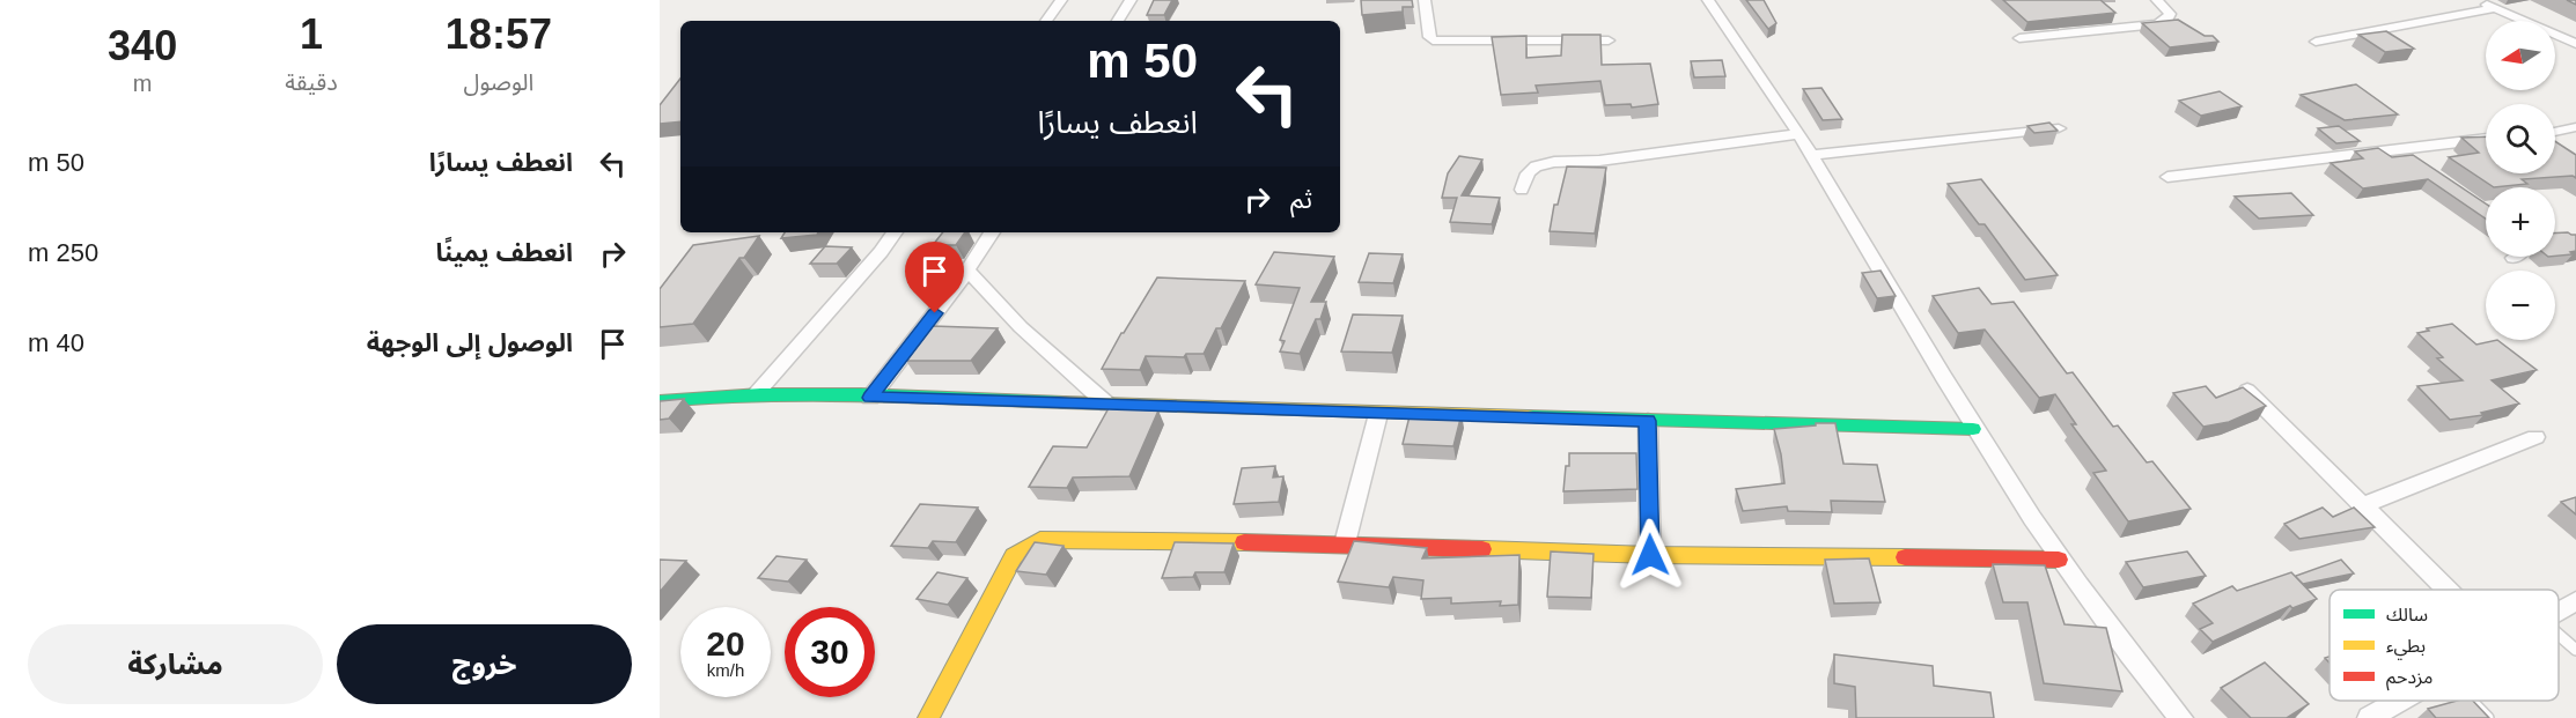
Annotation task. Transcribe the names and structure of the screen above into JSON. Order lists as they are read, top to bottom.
{
  "legend": ["سالك", "بطيء", "مزدحم"],
  "north": "left",
  "page": {
    "eta": [
      "18:57",
      "الوصول",
      "1",
      "دقيقة",
      "340",
      "m"
    ],
    "map_buttons": ["+", "−"],
    "turn": ["50 m", "انعطف يسارًا"],
    "list": [
      {
        "name": "انعطف يسارًا",
        "value": "50 m"
      },
      {
        "name": "انعطف يمينًا",
        "value": "250 m"
      },
      {
        "name": "الوصول إلى الوجهة",
        "value": "40 m"
      }
    ],
    "then": "ثم",
    "speed": "20 km/h",
    "limit": "30",
    "buttons": ["خروج", "مشاركة"]
  }
}
